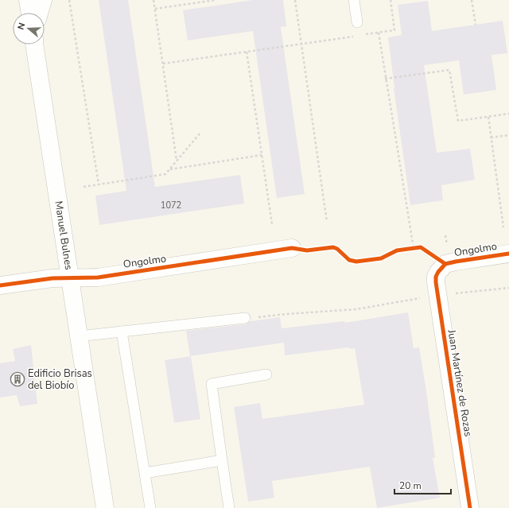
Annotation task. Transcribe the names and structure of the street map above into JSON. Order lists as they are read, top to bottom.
{
  "streets": {
    "street": ["Manuel Bulnes", "Ongolmo", "Juan Martínez de Rozas"]
  },
  "crossings": [
    ["Manuel Bulnes", "Ongolmo"],
    ["Ongolmo", "Juan Martínez de Rozas"]
  ],
  "places": {
    "building": ["Edificio Brisas del Biobío"]
  },
  "house_numbers": ["1072"],
  "scale_bar": "20 m",
  "north": "left"
}
